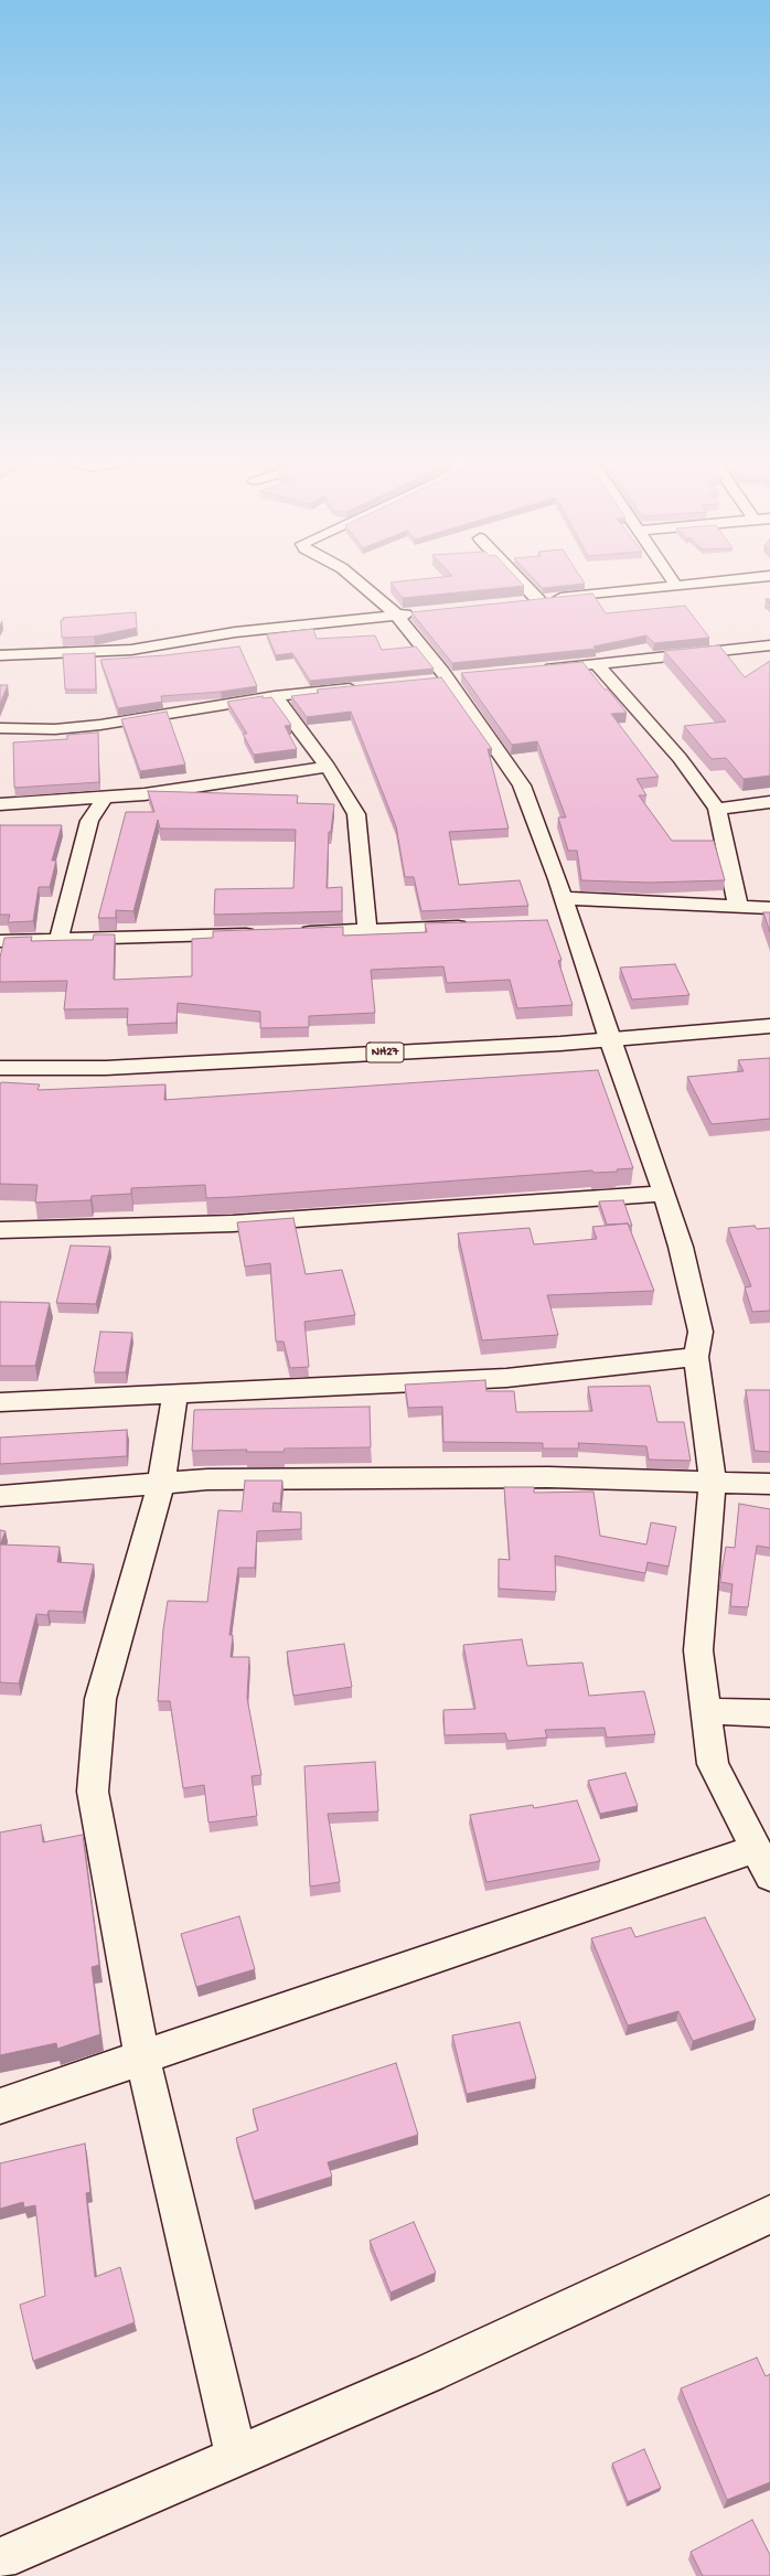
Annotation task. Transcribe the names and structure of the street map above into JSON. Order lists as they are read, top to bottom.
{
  "streets": {
    "main road": ["NH27"]
  }
}
